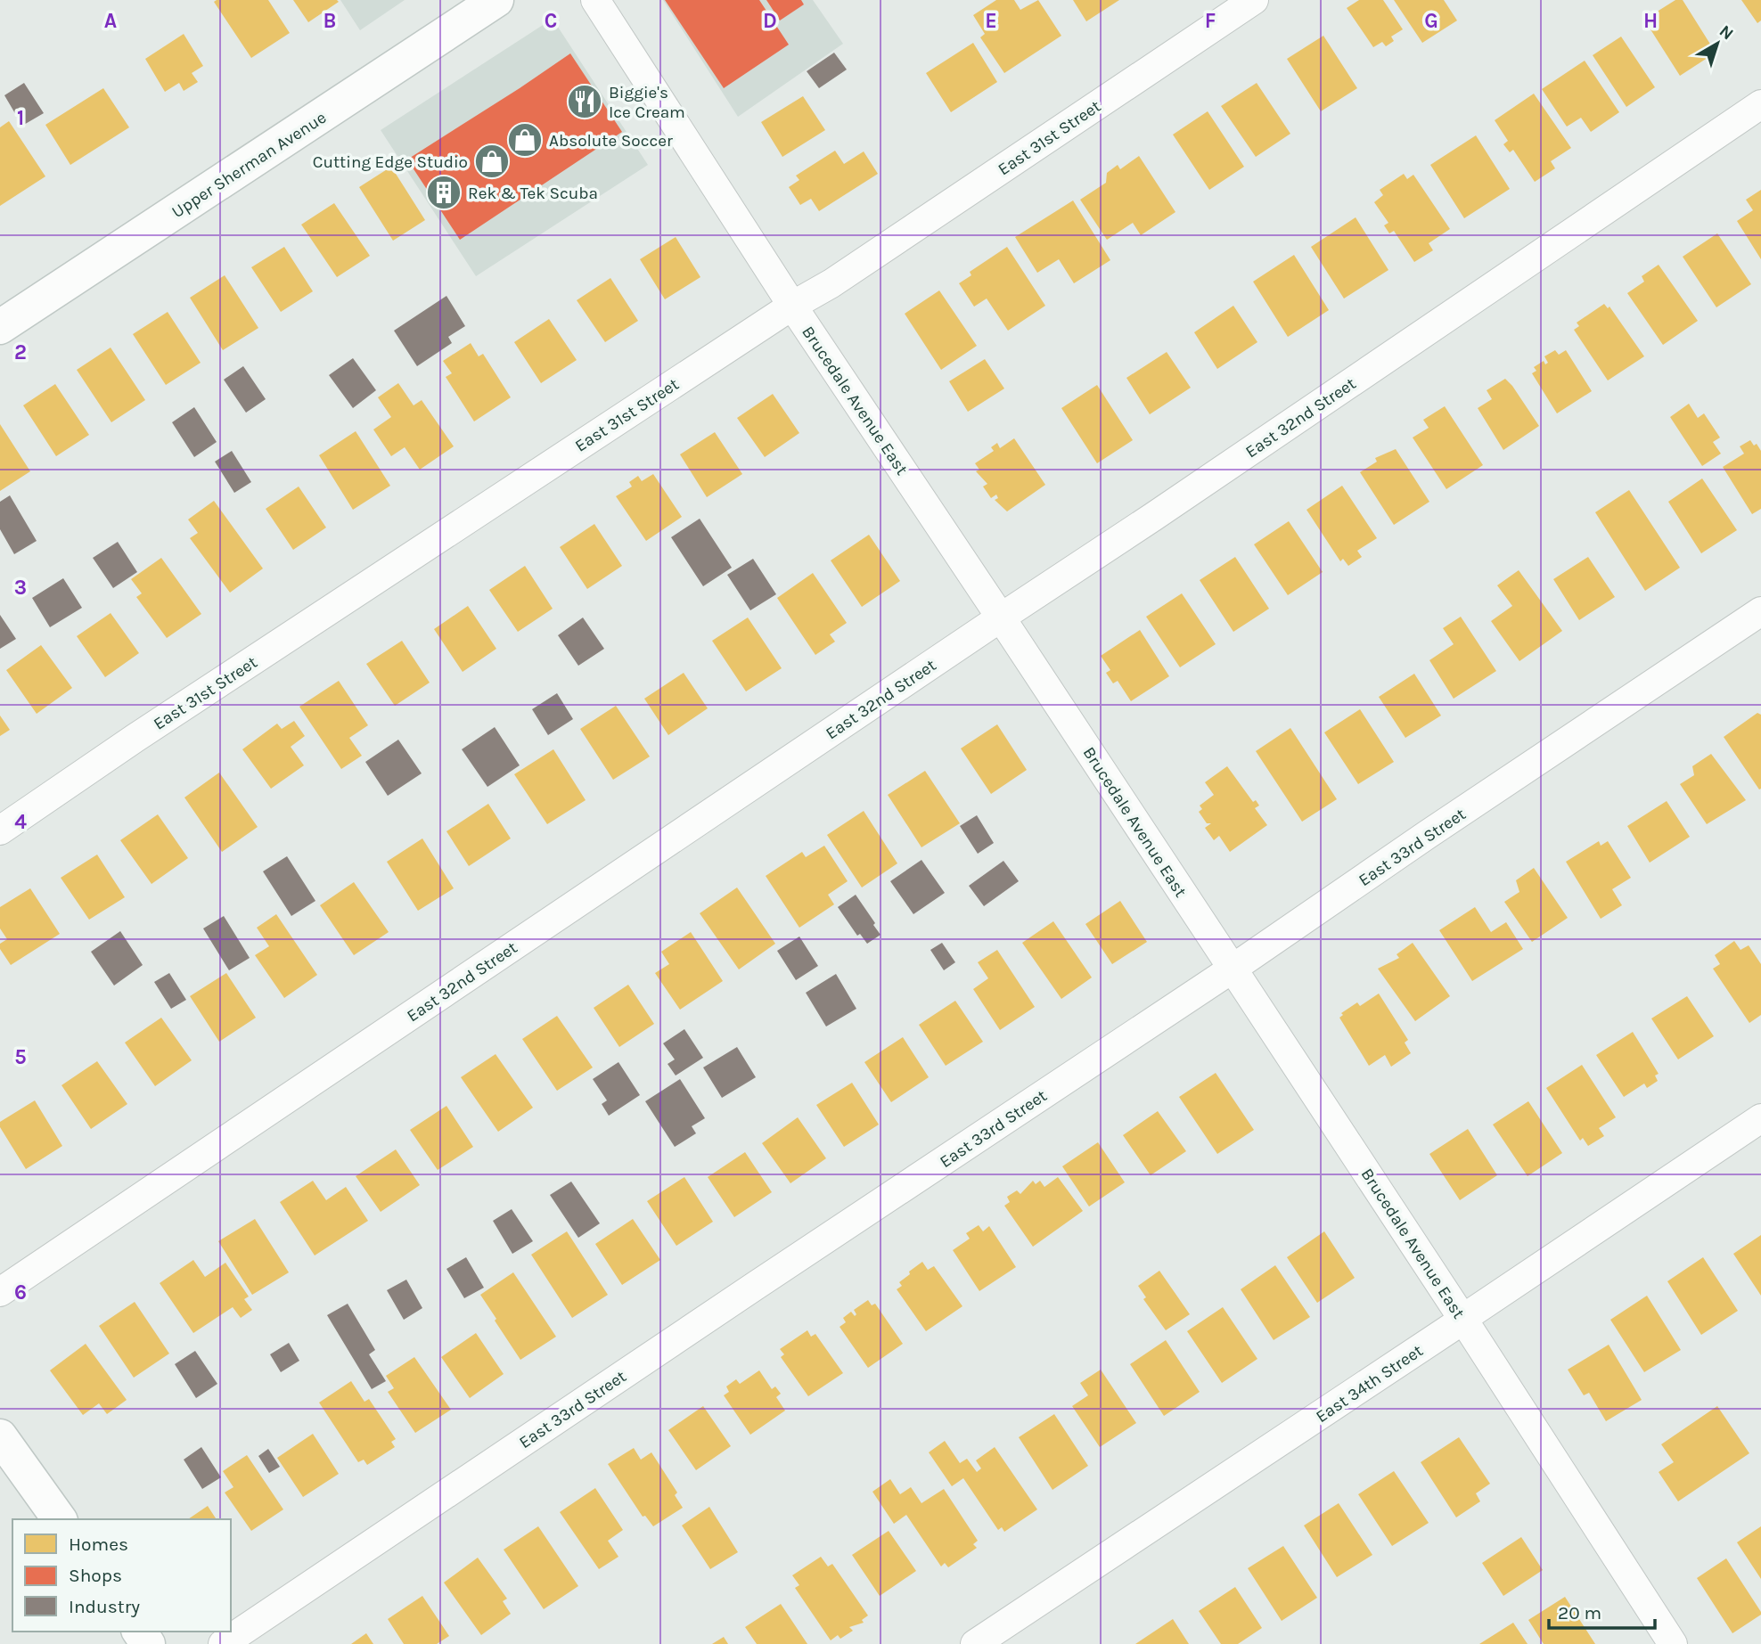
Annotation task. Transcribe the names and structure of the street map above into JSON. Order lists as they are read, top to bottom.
{
  "streets": {
    "main road": ["Upper Sherman Avenue"],
    "street": [
      "East 31st Street",
      "Brucedale Avenue East",
      "East 32nd Street",
      "East 33rd Street",
      "East 34th Street"
    ]
  },
  "crossings": [
    ["East 31st Street", "Brucedale Avenue East"],
    ["Brucedale Avenue East", "East 32nd Street"],
    ["Brucedale Avenue East", "East 33rd Street"],
    ["Brucedale Avenue East", "East 34th Street"]
  ],
  "places": {
    "restaurant": ["Biggie's Ice Cream"],
    "shop": ["Absolute Soccer", "Cutting Edge Studio"],
    "building": ["Rek & Tek Scuba"]
  },
  "legend": ["Homes", "Shops", "Industry"],
  "scale_bar": "20 m",
  "north": "top right",
  "grid": {
    "columns": [
      "A",
      "B",
      "C",
      "D",
      "E",
      "F",
      "G",
      "H"
    ],
    "rows": [
      "1",
      "2",
      "3",
      "4",
      "5",
      "6"
    ]
  }
}
